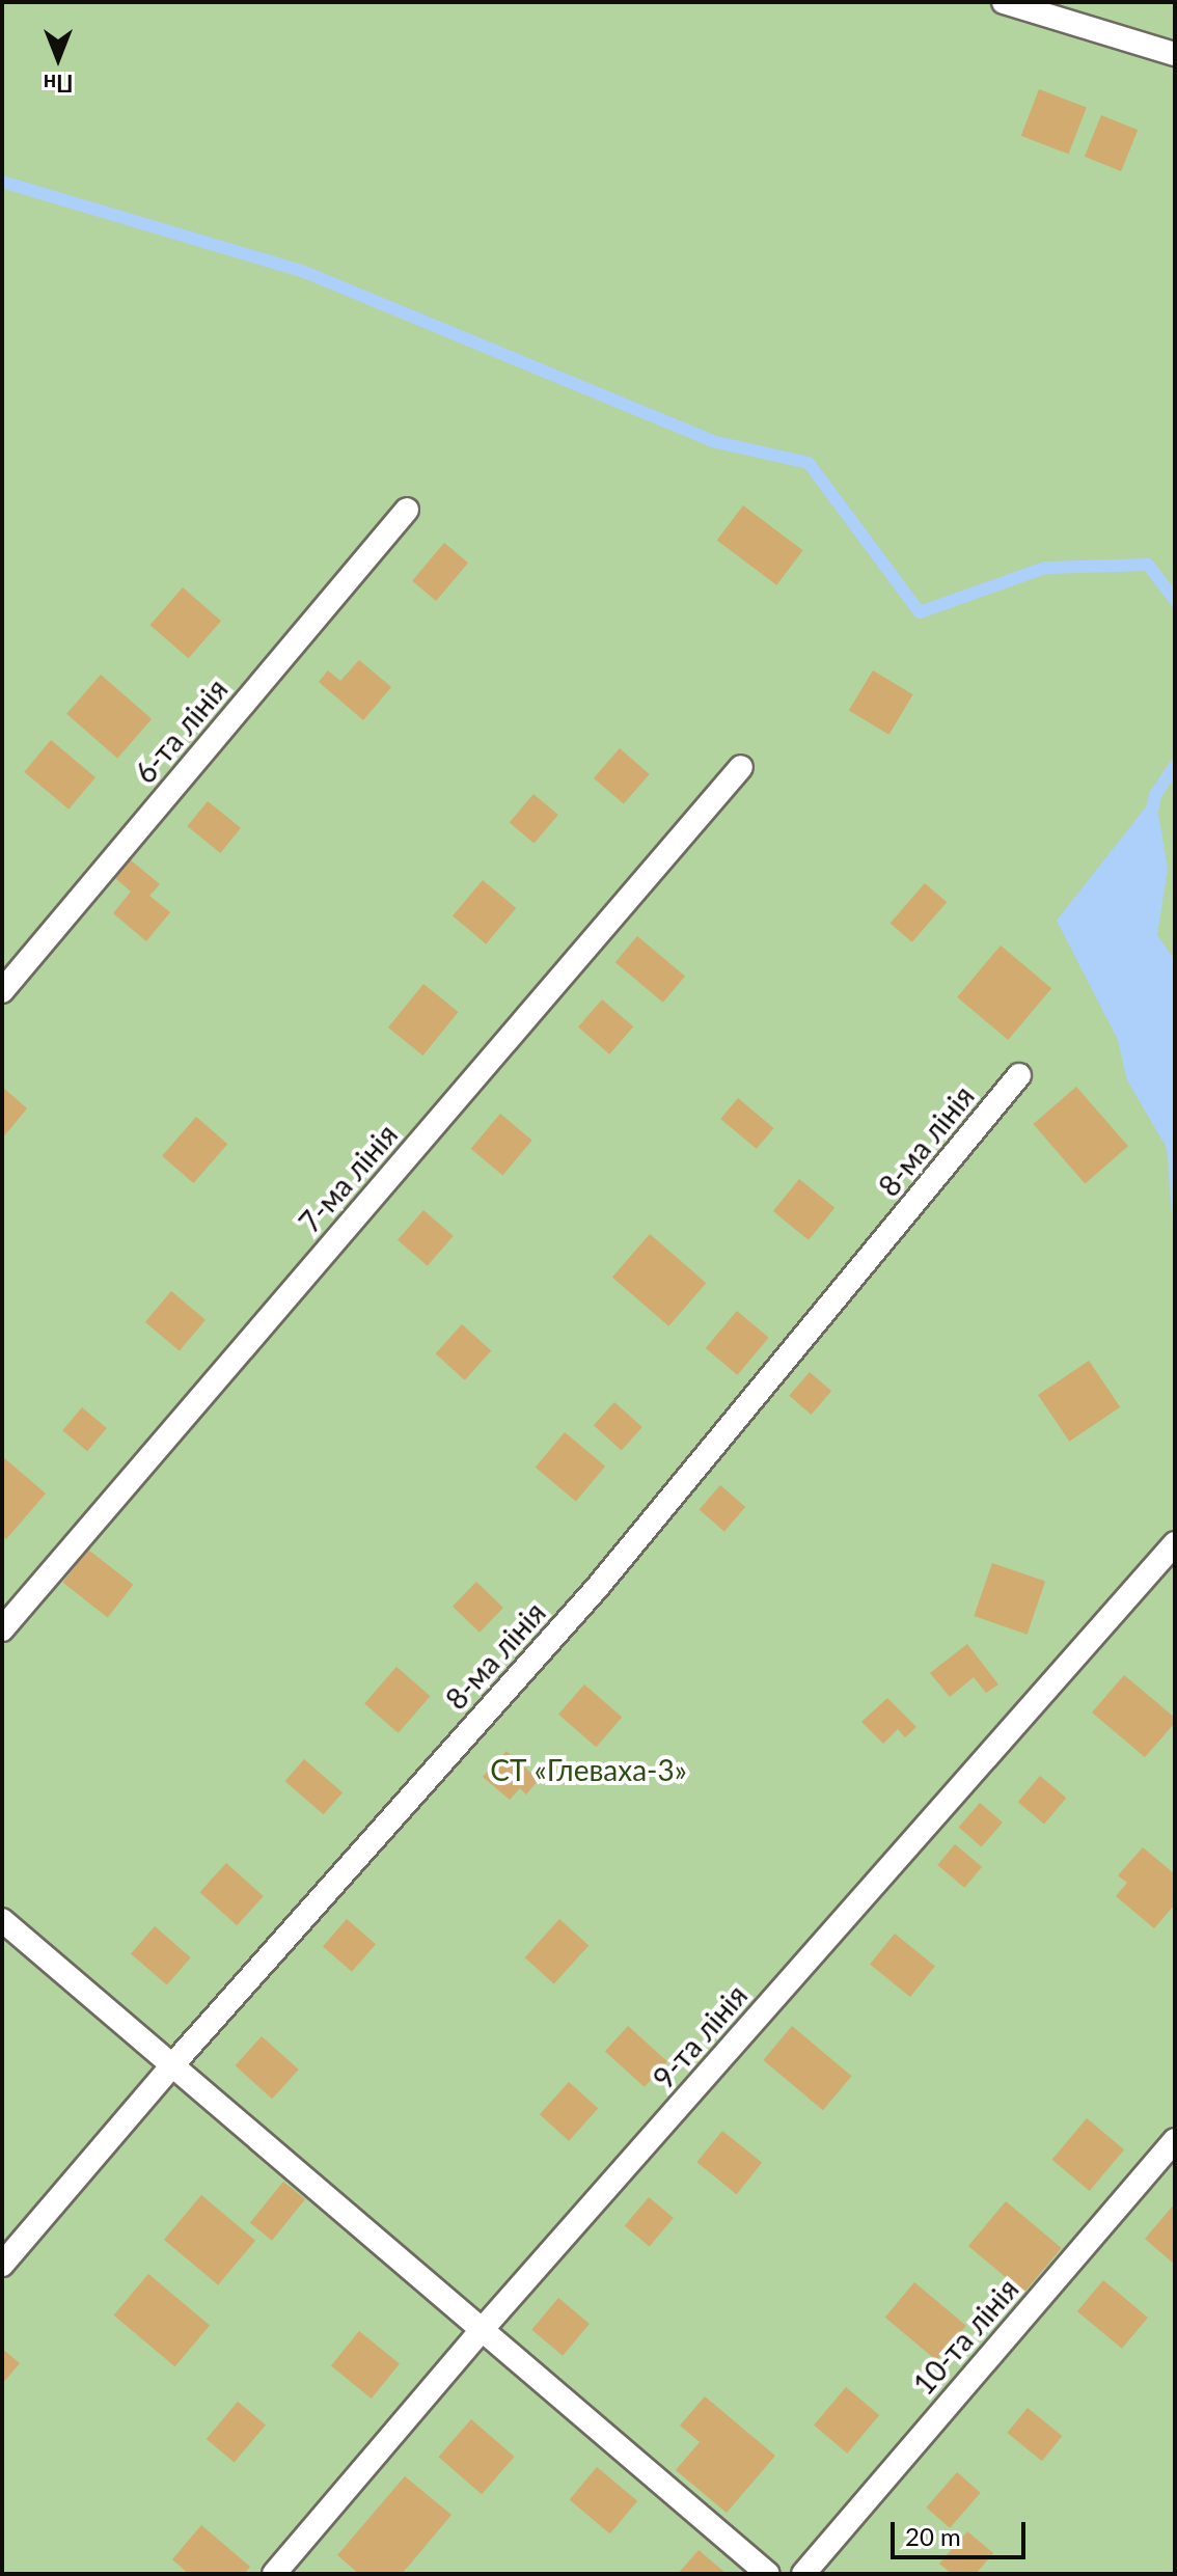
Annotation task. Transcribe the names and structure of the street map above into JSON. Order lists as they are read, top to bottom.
{
  "streets": {
    "lane": [
      "6-та лінія",
      "8-ма лінія",
      "7-ма лінія",
      "9-та лінія",
      "10-та лінія"
    ]
  },
  "parks": ["СТ «Глеваха-3»"],
  "scale_bar": "20 m",
  "north": "bottom"
}
